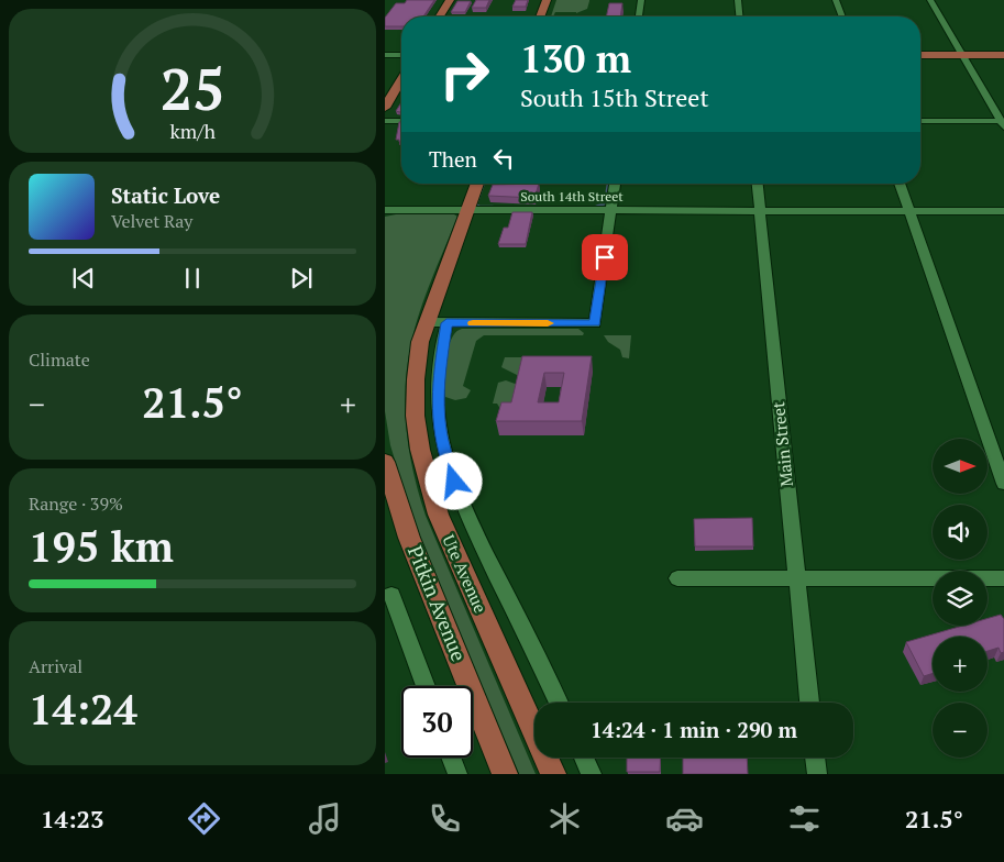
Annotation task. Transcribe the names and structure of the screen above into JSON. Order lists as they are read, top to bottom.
{
  "streets": {
    "main road": ["Ute Avenue", "Pitkin Avenue"],
    "street": ["South 14th Street", "Main Street"]
  },
  "crossings": [
    ["South 14th Street", "Main Street"],
    ["South 14th Street", "Ute Avenue"]
  ],
  "north": "right",
  "page": {
    "turn": ["130 m", "South 15th Street"],
    "then": "Then",
    "song": ["Static Love", "Velvet Ray"],
    "tile": [
      "Climate",
      ["Range · 39%", "195 km"],
      ["Arrival", "14:24"]
    ],
    "heat": ["−", "21.5°", "+"],
    "map_buttons": ["+", "−"],
    "limit": "30",
    "trip": "14:24 · 1 min · 290 m",
    "tabs": ["14:23", "21.5°"],
    "gauge": ["25", "km/h"]
  }
}
